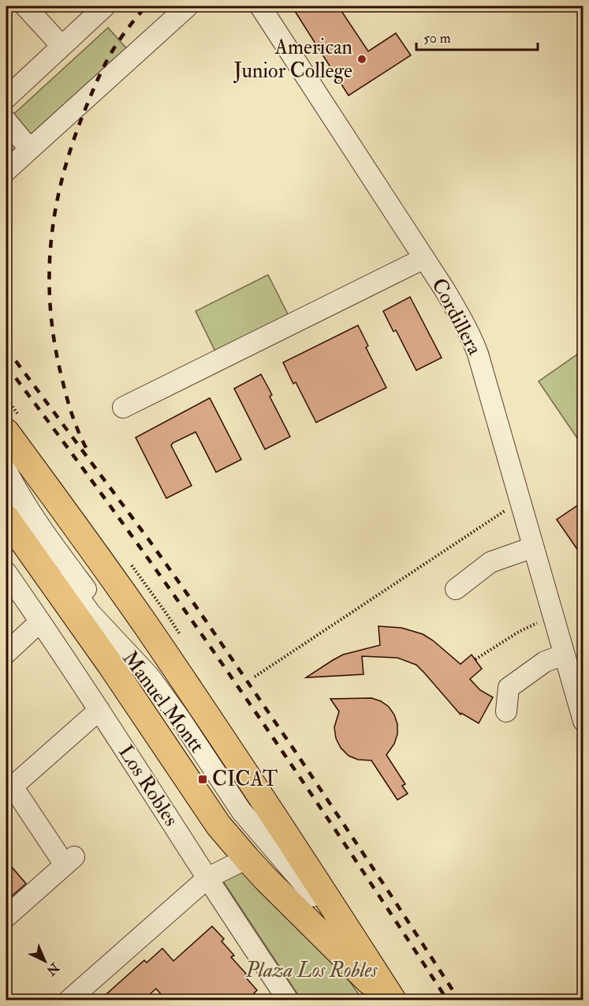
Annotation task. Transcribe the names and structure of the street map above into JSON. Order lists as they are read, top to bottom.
{
  "streets": {
    "main road": ["Manuel Montt"],
    "street": ["Cordillera", "Los Robles"]
  },
  "parks": ["Plaza Los Robles"],
  "places": {
    "other": ["American Junior College"],
    "transit": ["CICAT"]
  },
  "scale_bar": "50 m",
  "north": "bottom right"
}
